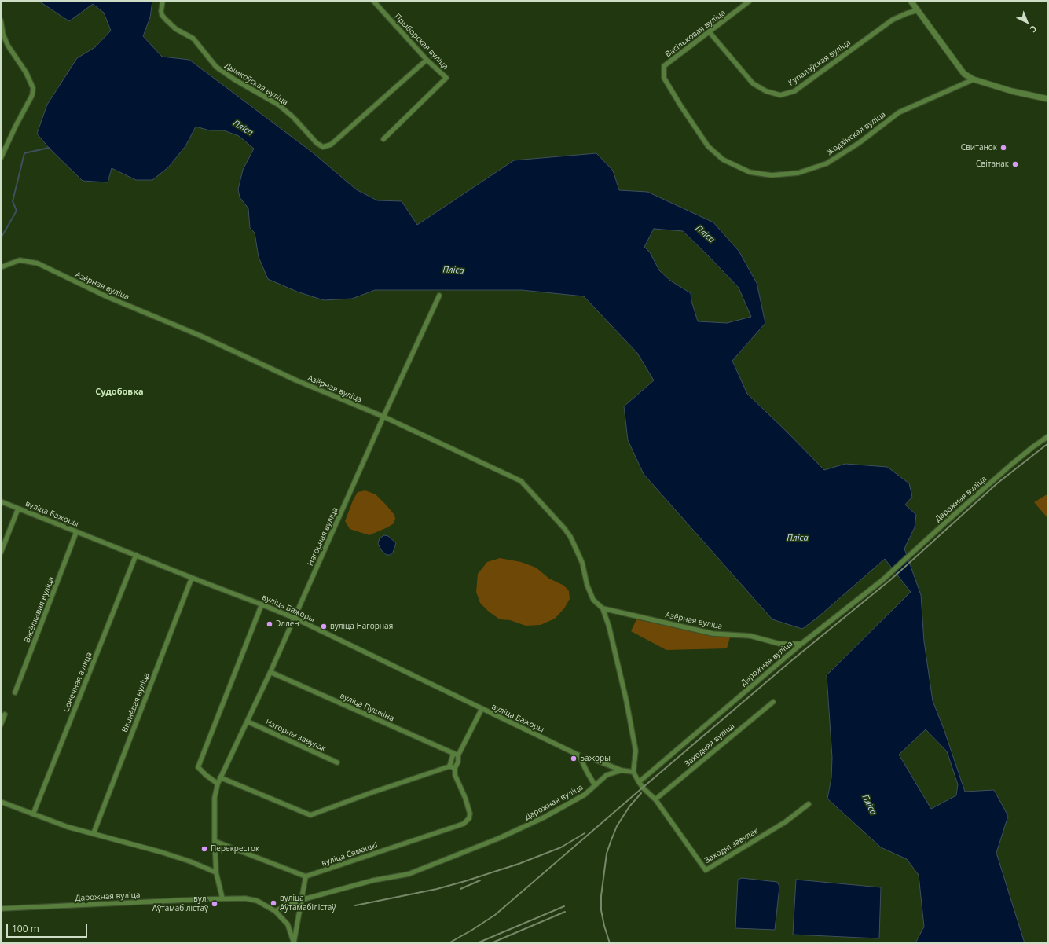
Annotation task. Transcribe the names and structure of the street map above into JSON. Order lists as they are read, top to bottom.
{
  "streets": {
    "street": [
      "Васільковая вуліца",
      "Прыборская вуліца",
      "Купалаўская вуліца",
      "Дымкоўская вуліца",
      "Жодзінская вуліца",
      "Азёрная вуліца",
      "Дарожная вуліца",
      "вуліца Бажоры",
      "Нагорная вуліца",
      "Вясёлкавая вуліца",
      "Сонечная вуліца",
      "Вішнёвая вуліца",
      "вуліца Пушкіна",
      "Нагорны завулак",
      "Заходняя вуліца",
      "Заходні завулак",
      "вуліца Сямашкі"
    ]
  },
  "crossings": [
    ["Васільковая вуліца", "Купалаўская вуліца"],
    ["Васільковая вуліца", "Жодзінская вуліца"],
    ["Прыборская вуліца", "Дымкоўская вуліца"],
    ["Азёрная вуліца", "Дарожная вуліца"],
    ["Азёрная вуліца", "Нагорная вуліца"],
    ["Дарожная вуліца", "вуліца Бажоры"],
    ["Дарожная вуліца", "Нагорная вуліца"],
    ["Дарожная вуліца", "Заходні завулак"],
    ["вуліца Бажоры", "Нагорная вуліца"],
    ["вуліца Бажоры", "Вясёлкавая вуліца"],
    ["вуліца Бажоры", "Сонечная вуліца"],
    ["вуліца Бажоры", "Вішнёвая вуліца"],
    ["Нагорная вуліца", "вуліца Пушкіна"],
    ["Нагорная вуліца", "Нагорны завулак"],
    ["Заходняя вуліца", "Заходні завулак"]
  ],
  "districts": ["Судобовка"],
  "water": ["Пліса"],
  "places": [
    "Свитанок",
    "Світанак",
    "Эллен",
    "вуліца Нагорная",
    "Бажоры",
    "Перекресток",
    "вуліца Аўтамабілістаў",
    "вул. Аўтамабілістаў"
  ],
  "scale_bar": "100 m",
  "north": "bottom right"
}
